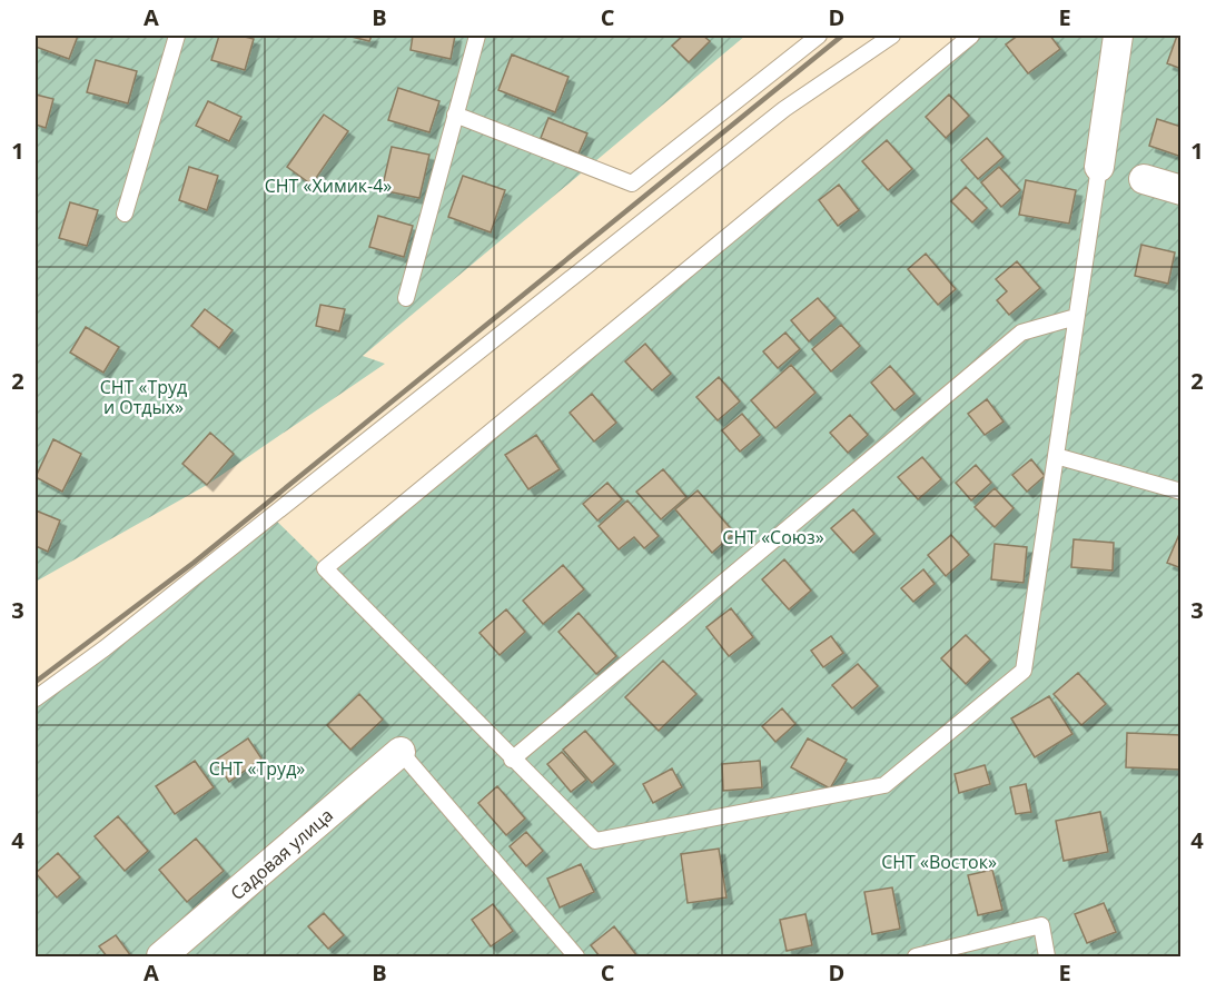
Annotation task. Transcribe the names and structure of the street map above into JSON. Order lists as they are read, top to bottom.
{
  "streets": {
    "street": ["Садовая улица"]
  },
  "parks": [
    "СНТ «Химик-4»",
    "СНТ «Труд и Отдых»",
    "СНТ «Союз»",
    "СНТ «Труд»",
    "СНТ «Восток»"
  ],
  "grid": {
    "columns": [
      "A",
      "B",
      "C",
      "D",
      "E"
    ],
    "rows": [
      "1",
      "2",
      "3",
      "4"
    ]
  }
}
